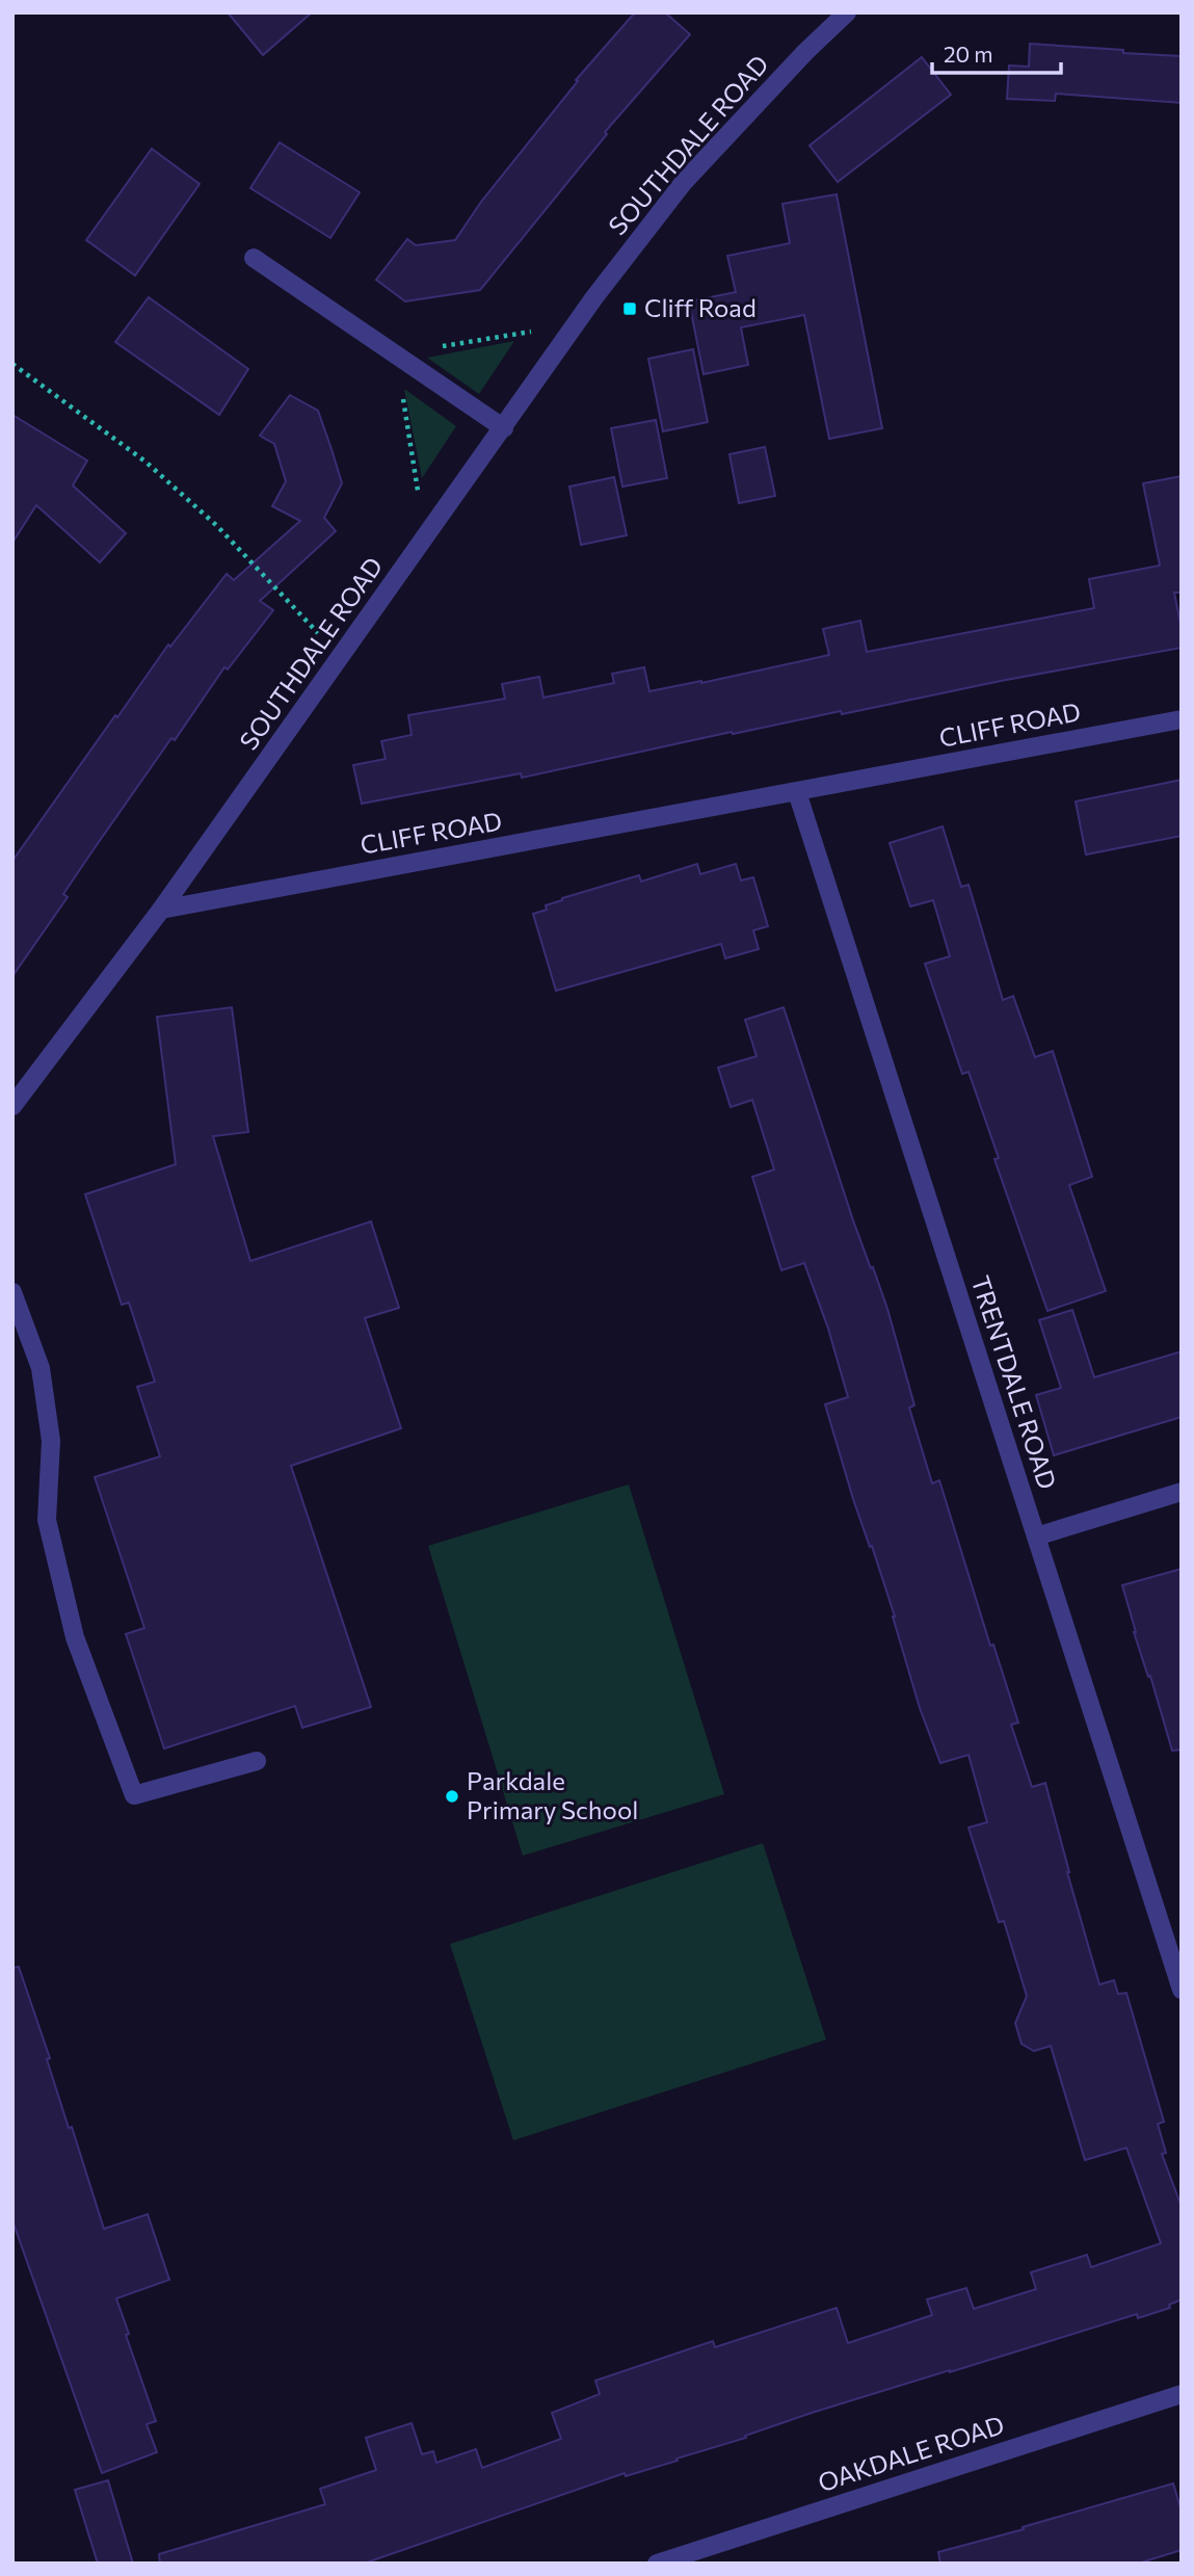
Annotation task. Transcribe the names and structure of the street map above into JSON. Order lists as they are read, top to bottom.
{
  "streets": {
    "street": [
      "SOUTHDALE ROAD",
      "CLIFF ROAD",
      "TRENTDALE ROAD",
      "OAKDALE ROAD"
    ]
  },
  "crossings": [
    ["SOUTHDALE ROAD", "CLIFF ROAD"],
    ["CLIFF ROAD", "TRENTDALE ROAD"]
  ],
  "places": {
    "transit": ["Cliff Road"],
    "other": ["Parkdale Primary School"]
  },
  "scale_bar": "20 m"
}
